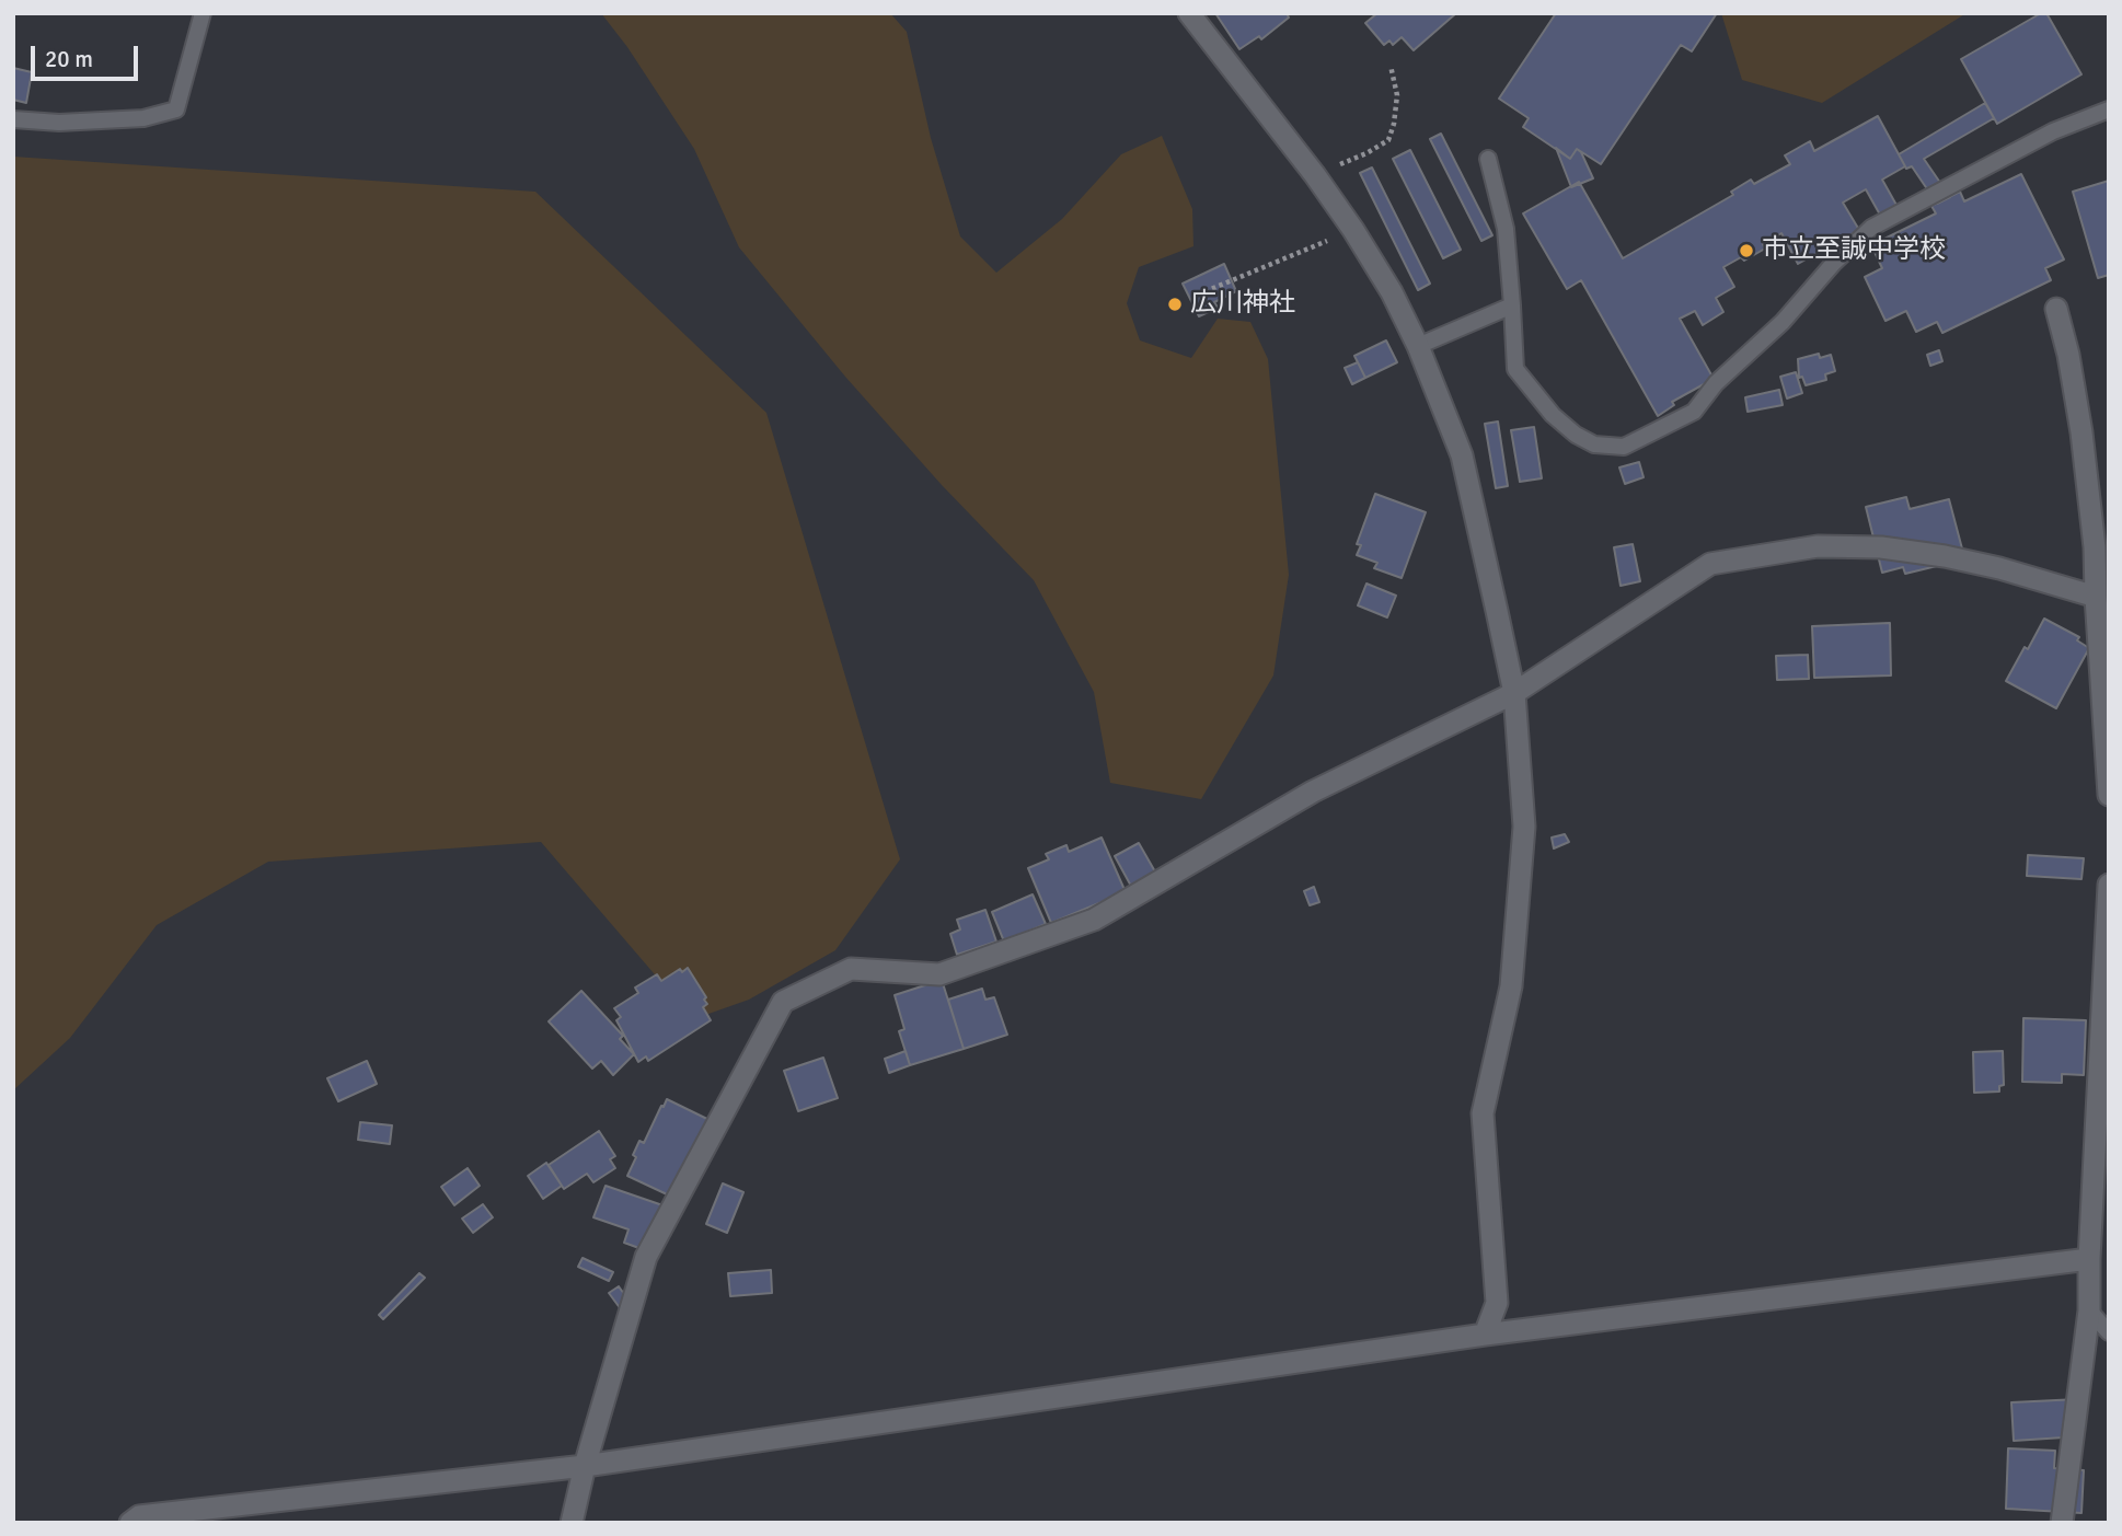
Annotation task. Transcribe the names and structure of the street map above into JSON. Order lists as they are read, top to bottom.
{
  "places": ["市立至誠中学校", "広川神社"],
  "scale_bar": "20 m"
}
